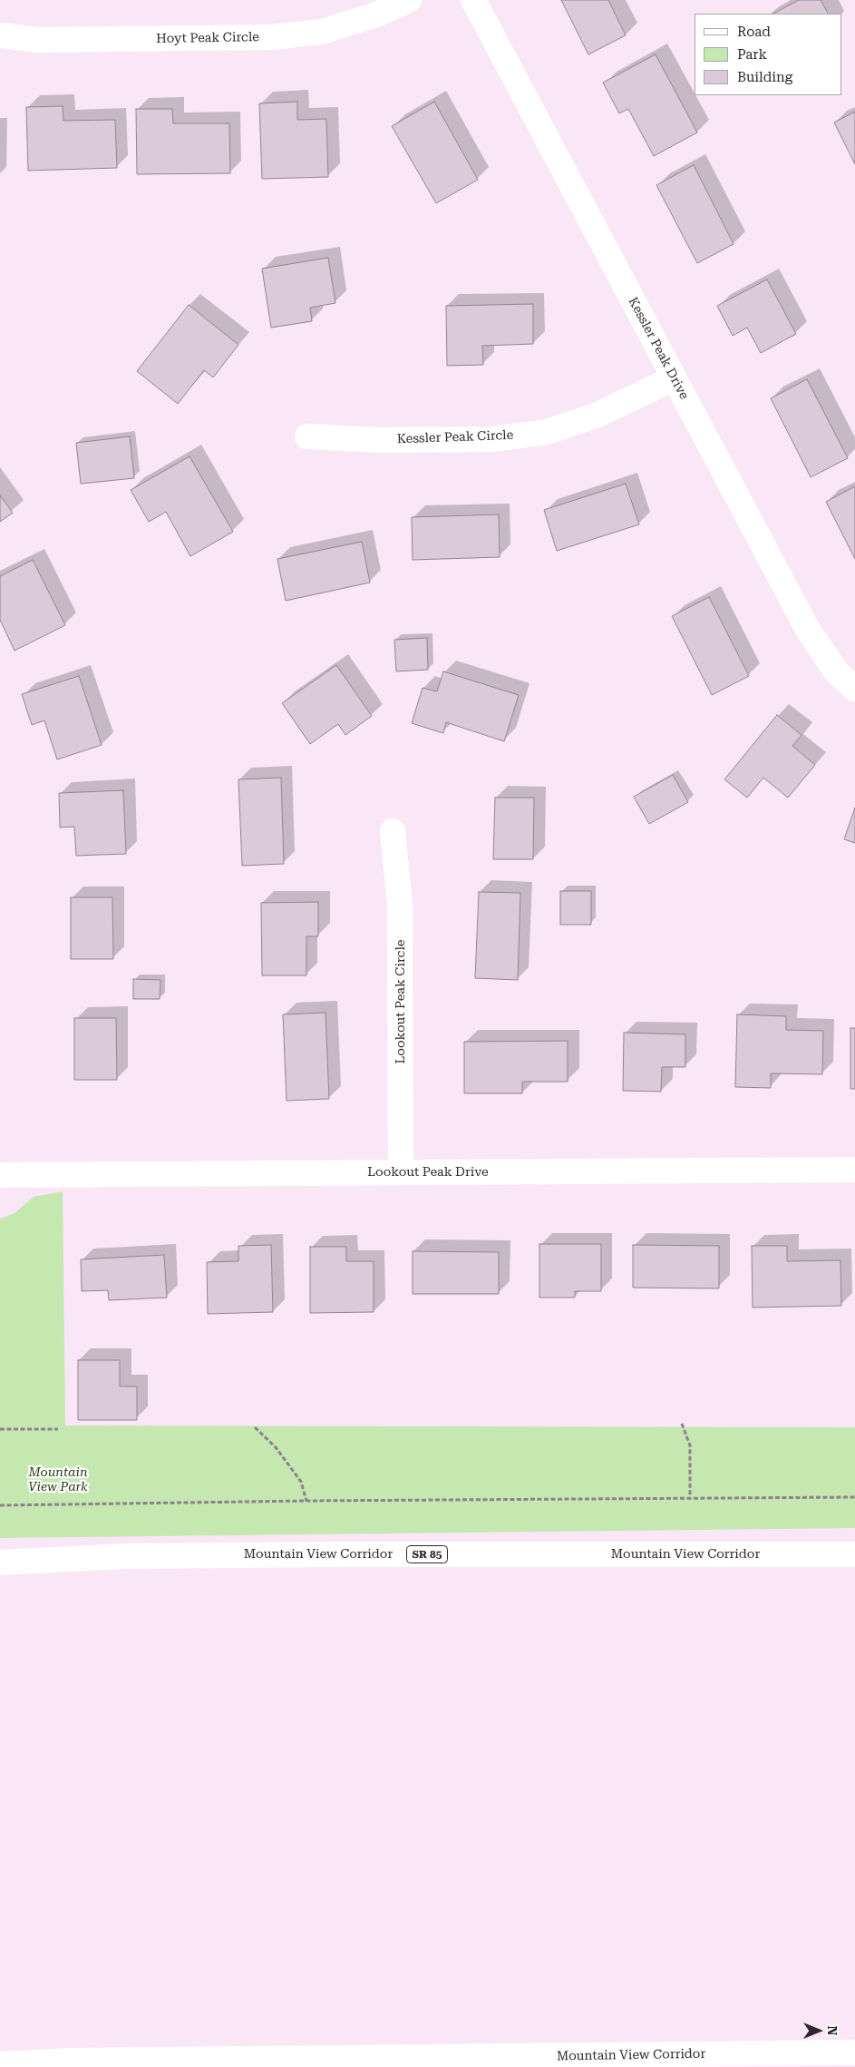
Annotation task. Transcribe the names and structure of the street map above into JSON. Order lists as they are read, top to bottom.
{
  "streets": {
    "main road": [
      "Hoyt Peak Circle",
      "Kessler Peak Drive",
      "Kessler Peak Circle",
      "Lookout Peak Circle",
      "Lookout Peak Drive",
      "Mountain View Corridor",
      "SR 85"
    ]
  },
  "crossings": [
    ["Kessler Peak Drive", "Kessler Peak Circle"],
    ["Lookout Peak Circle", "Lookout Peak Drive"]
  ],
  "parks": ["Mountain View Park"],
  "legend": ["Road", "Park", "Building"],
  "north": "right"
}
